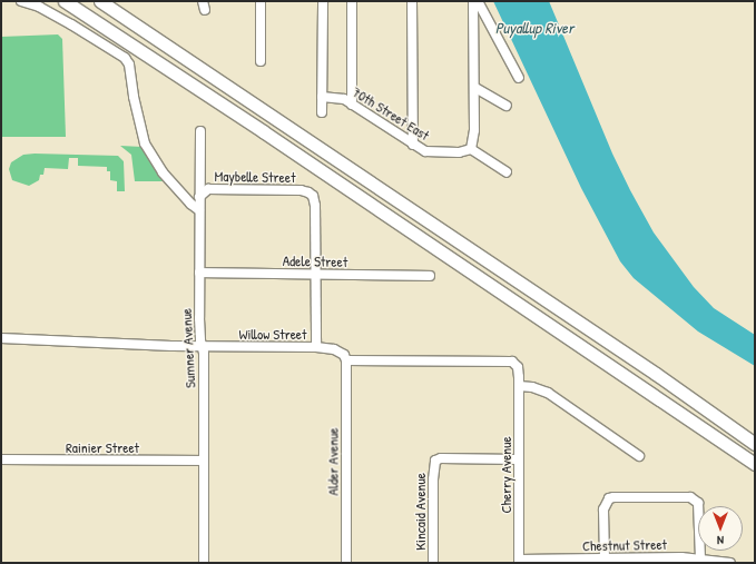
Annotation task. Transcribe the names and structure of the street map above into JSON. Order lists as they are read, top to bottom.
{
  "streets": {
    "street": [
      "70th Street East",
      "Maybelle Street",
      "Adele Street",
      "Willow Street",
      "Sumner Avenue",
      "Rainier Street",
      "Alder Avenue",
      "Cherry Avenue",
      "Kincaid Avenue",
      "Chestnut Street"
    ]
  },
  "crossings": [
    ["Maybelle Street", "Adele Street"],
    ["Maybelle Street", "Sumner Avenue"],
    ["Adele Street", "Sumner Avenue"],
    ["Willow Street", "Sumner Avenue"],
    ["Willow Street", "Alder Avenue"],
    ["Sumner Avenue", "Rainier Street"],
    ["Cherry Avenue", "Kincaid Avenue"],
    ["Cherry Avenue", "Chestnut Street"]
  ],
  "water": ["Puyallup River"],
  "north": "bottom"
}
